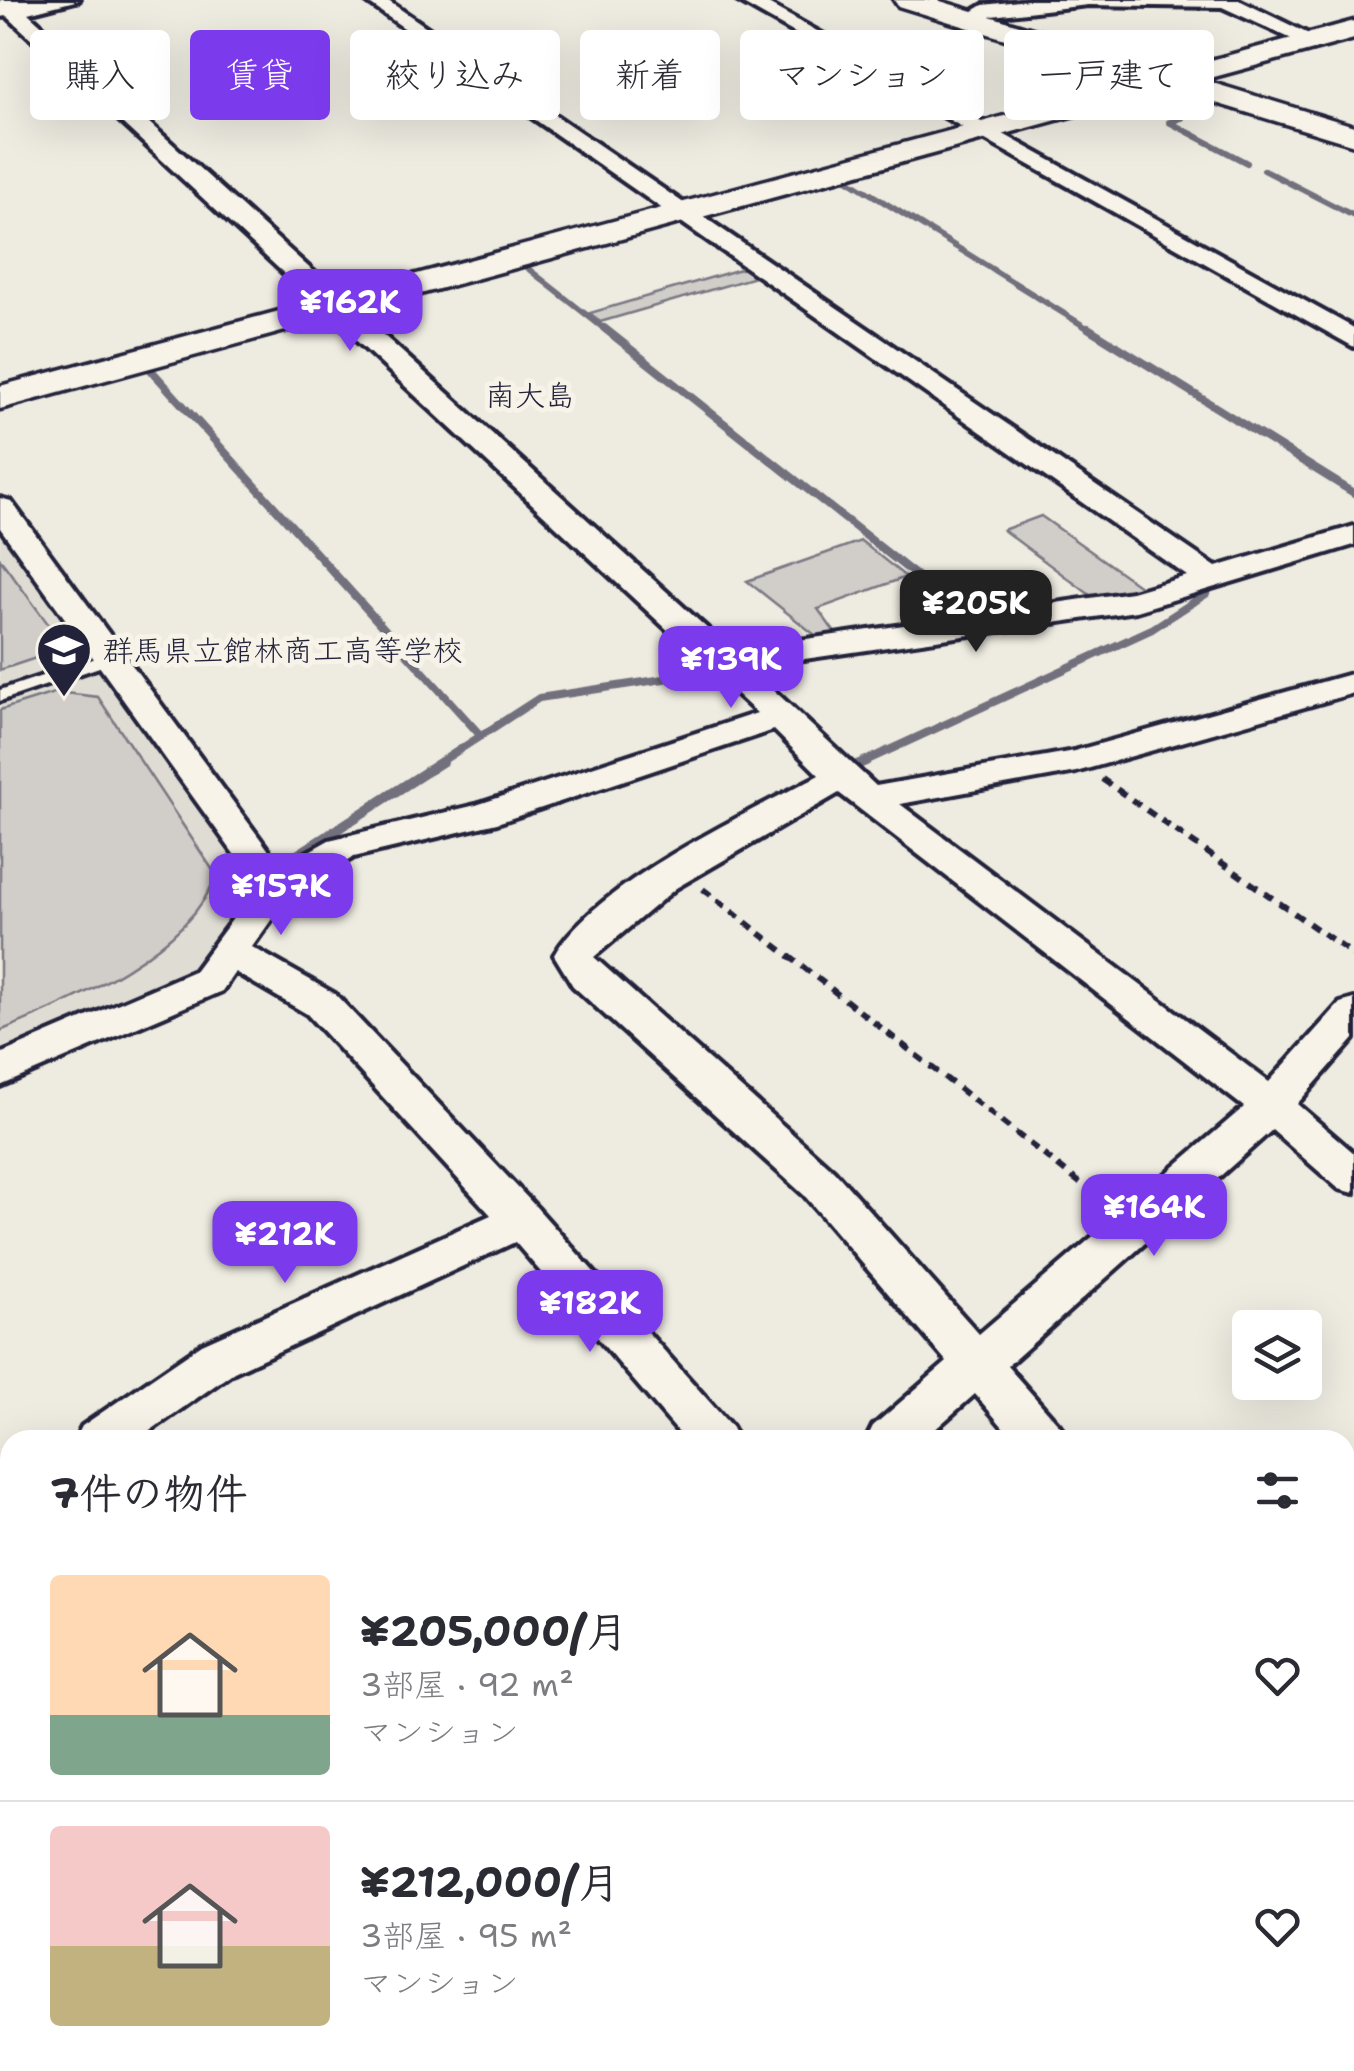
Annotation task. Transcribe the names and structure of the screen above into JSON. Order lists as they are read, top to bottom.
{
  "districts": ["南大島"],
  "places": {
    "school or university": ["群馬県立館林商工高等学校"]
  },
  "page": {
    "chip": [
      "購入",
      "賃貸",
      "絞り込み",
      "新着",
      "マンション",
      "一戸建て"
    ],
    "price": [
      "¥162K",
      "¥205K",
      "¥139K",
      "¥157K",
      "¥164K",
      "¥212K",
      "¥182K"
    ],
    "heading": "7件の物件",
    "list": [
      {
        "name": "¥205,000/月",
        "note": "3部屋 · 92 m² · マンション"
      },
      {
        "name": "¥212,000/月",
        "note": "3部屋 · 95 m² · マンション"
      }
    ]
  }
}
